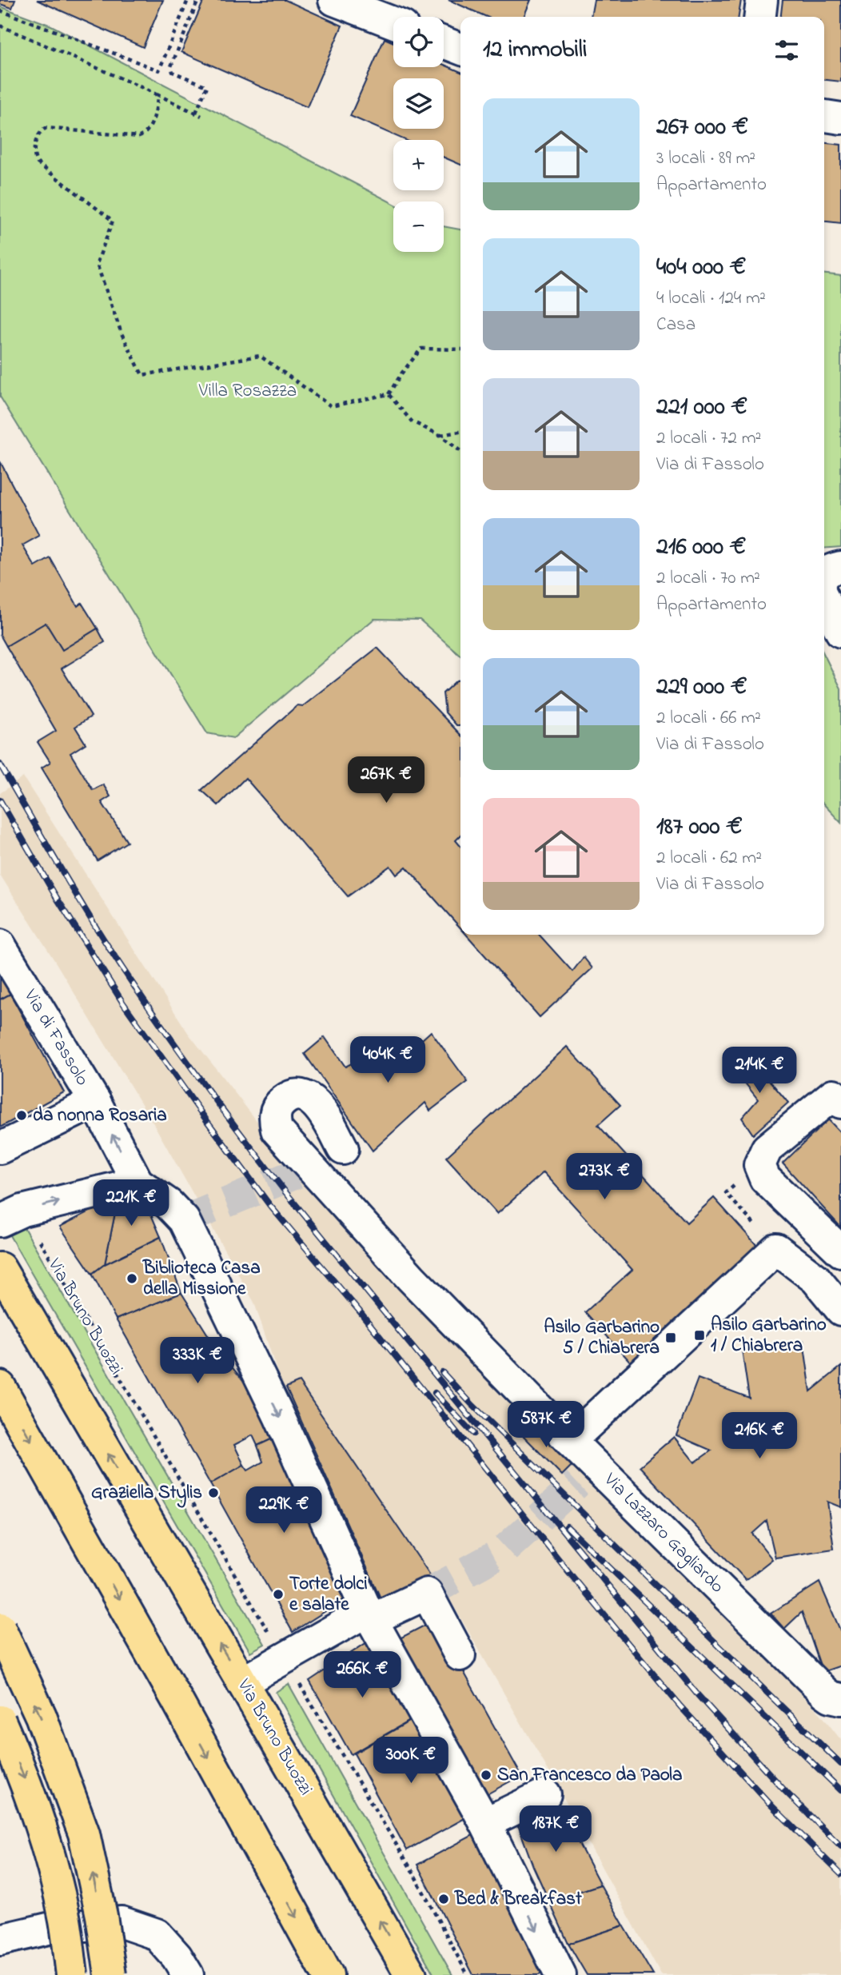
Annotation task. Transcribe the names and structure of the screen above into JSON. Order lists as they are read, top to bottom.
{
  "streets": {
    "main road": ["Via Bruno Buozzi"],
    "street": ["Via di Fassolo", "Via Lazzaro Gagliardo"]
  },
  "parks": ["Villa Rosazza"],
  "places": {
    "other": [
      "da nonna Rosaria",
      "Biblioteca Casa della Missione",
      "Graziella Stylis",
      "Torte dolci e salate",
      "San Francesco da Paola",
      "Bed & Breakfast"
    ],
    "transit": ["Asilo Garbarino 1 / Chiabrera", "Asilo Garbarino 5 / Chiabrera"]
  },
  "page": {
    "map_buttons": ["+", "−"],
    "heading": "12 immobili",
    "list": [
      {
        "name": "267 000 €",
        "note": "3 locali · 89 m² · Appartamento"
      },
      {
        "name": "404 000 €",
        "note": "4 locali · 124 m² · Casa"
      },
      {
        "name": "221 000 €",
        "note": "2 locali · 72 m² · Via di Fassolo"
      },
      {
        "name": "216 000 €",
        "note": "2 locali · 70 m² · Appartamento"
      },
      {
        "name": "229 000 €",
        "note": "2 locali · 66 m² · Via di Fassolo"
      },
      {
        "name": "187 000 €",
        "note": "2 locali · 62 m² · Via di Fassolo"
      }
    ],
    "price": [
      "267K €",
      "404K €",
      "214K €",
      "273K €",
      "221K €",
      "333K €",
      "587K €",
      "216K €",
      "229K €",
      "266K €",
      "300K €",
      "187K €"
    ]
  }
}
